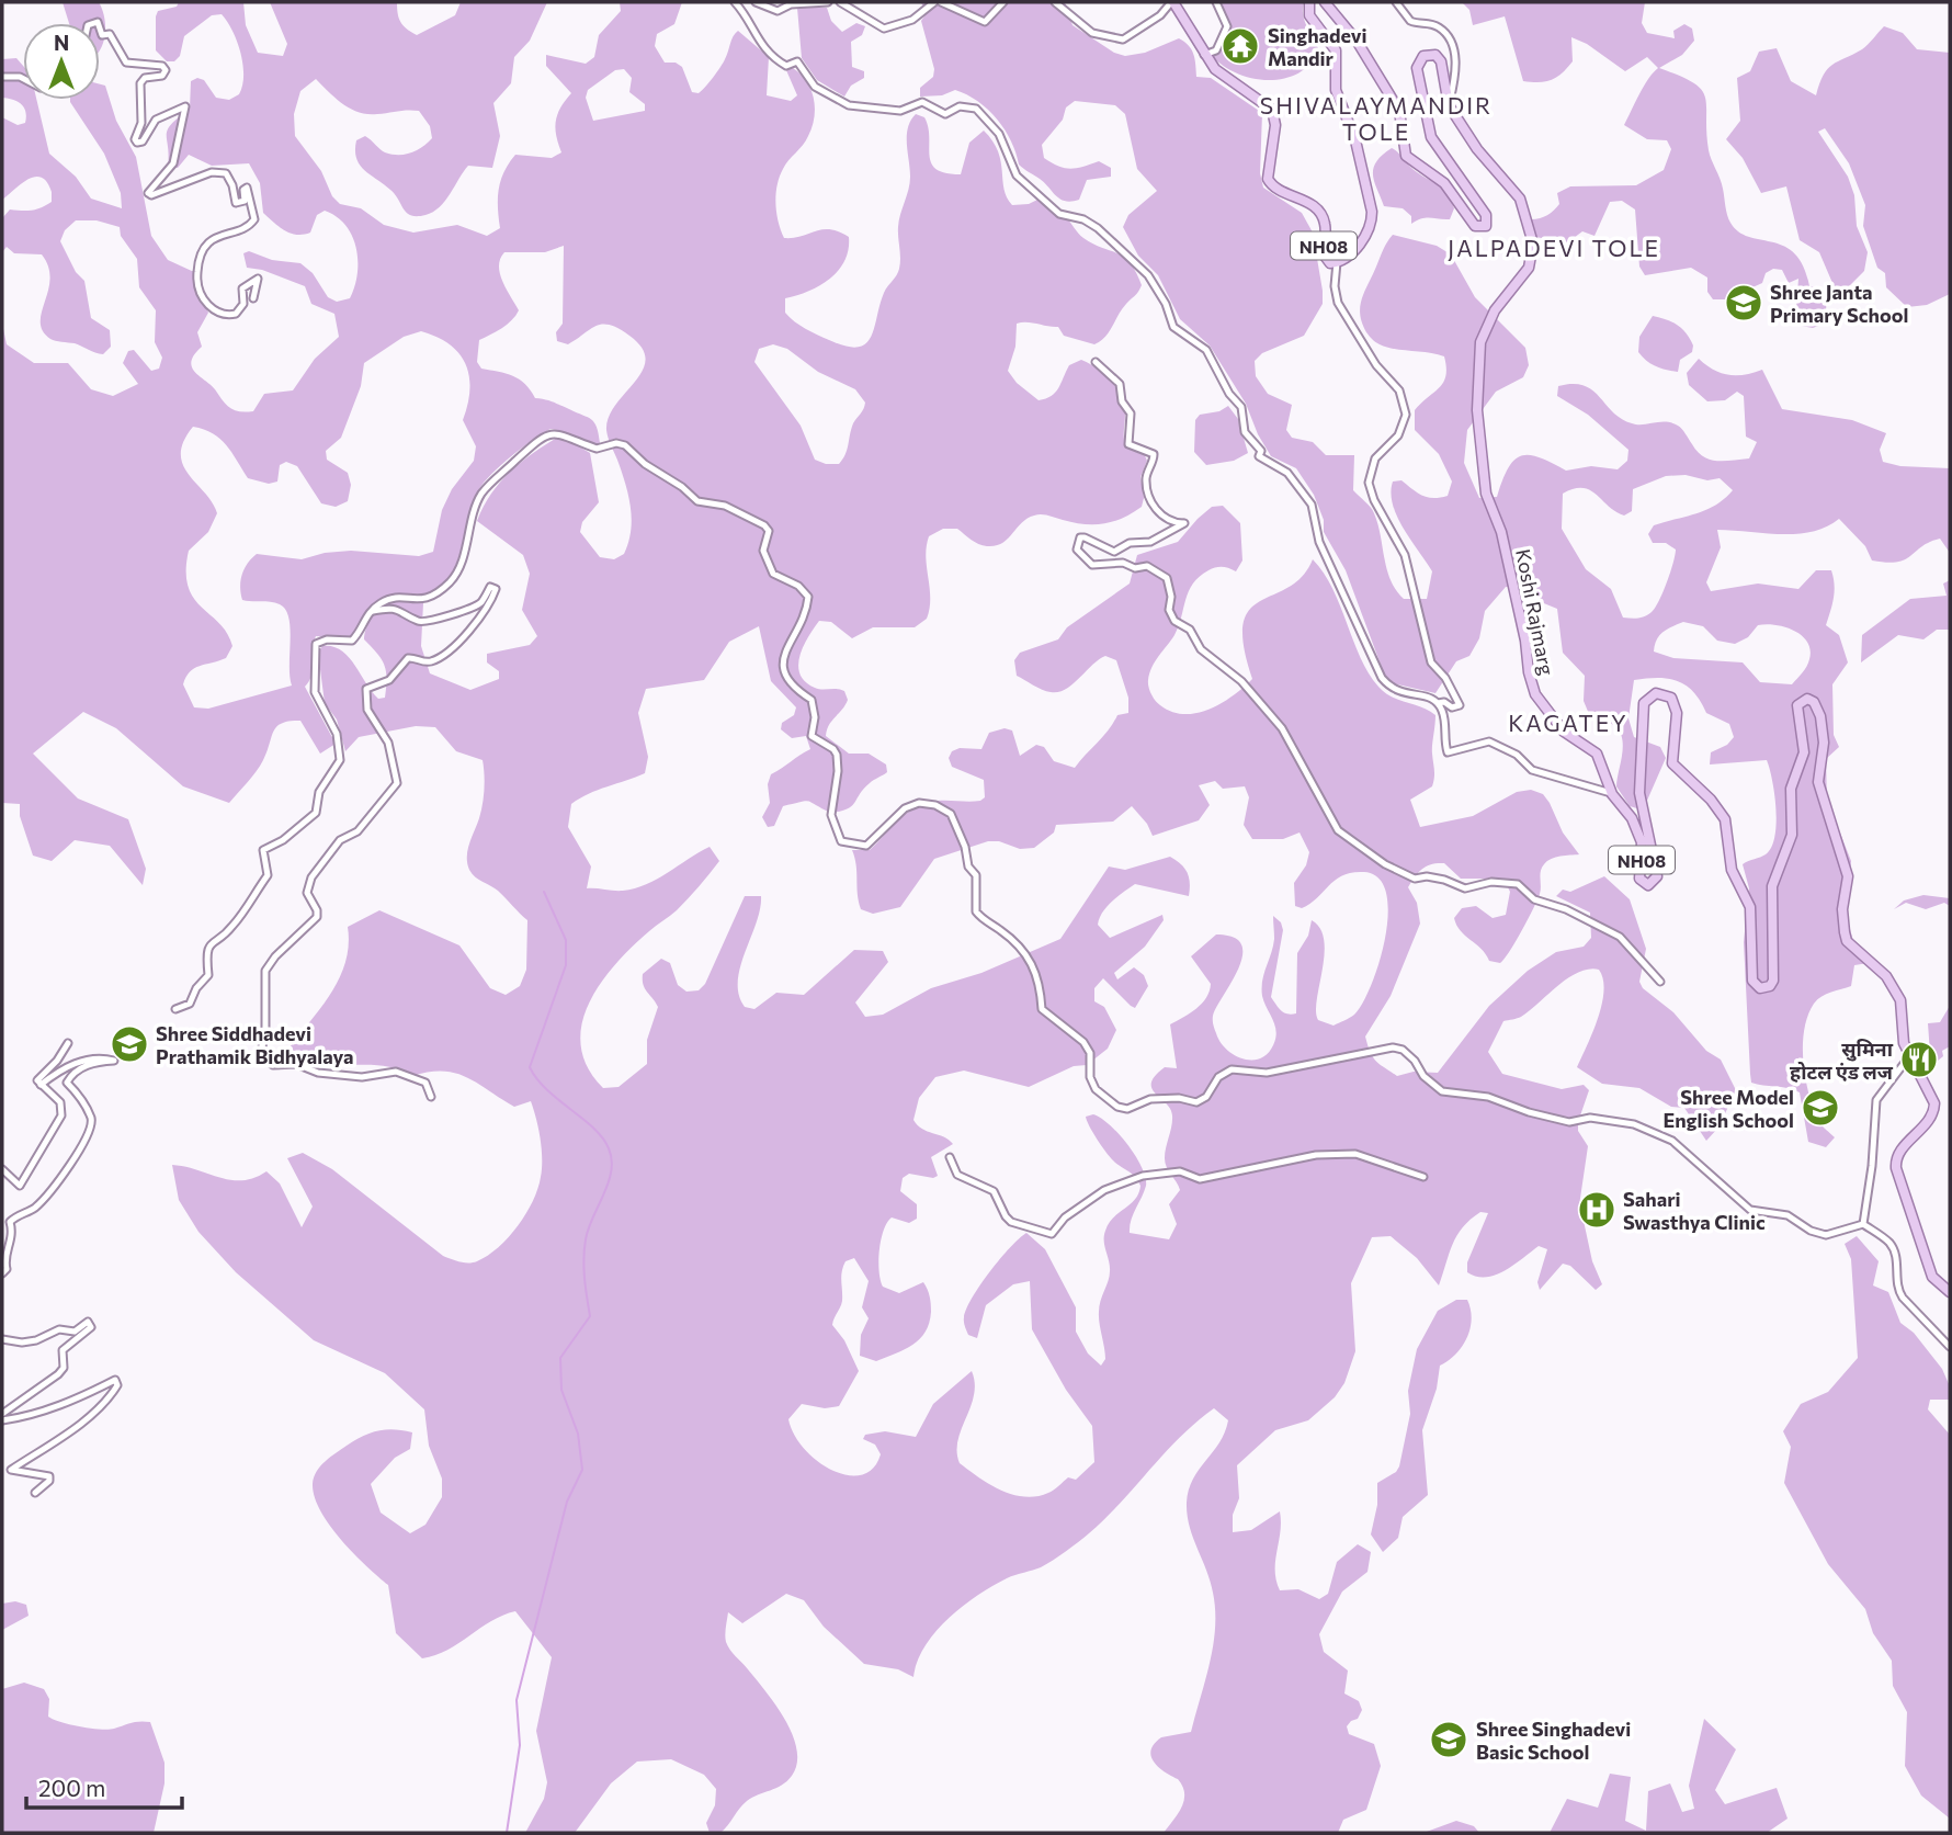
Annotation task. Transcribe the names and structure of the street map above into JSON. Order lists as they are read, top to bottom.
{
  "streets": {
    "main road": ["NH08", "Koshi Rajmarg"]
  },
  "crossings": [
    ["NH08", "Koshi Rajmarg"]
  ],
  "districts": ["SHIVALAYMANDIR TOLE", "JALPADEVI TOLE", "KAGATEY"],
  "places": {
    "temple": ["Singhadevi Mandir"],
    "school or university": [
      "Shree Janta Primary School",
      "Shree Siddhadevi Prathamik Bidhyalaya",
      "Shree Model English School",
      "Shree Singhadevi Basic School"
    ],
    "restaurant": ["सुमिना होटल एंड लज"],
    "hospital": ["Sahari Swasthya Clinic"]
  },
  "scale_bar": "200 m",
  "north": "top"
}
